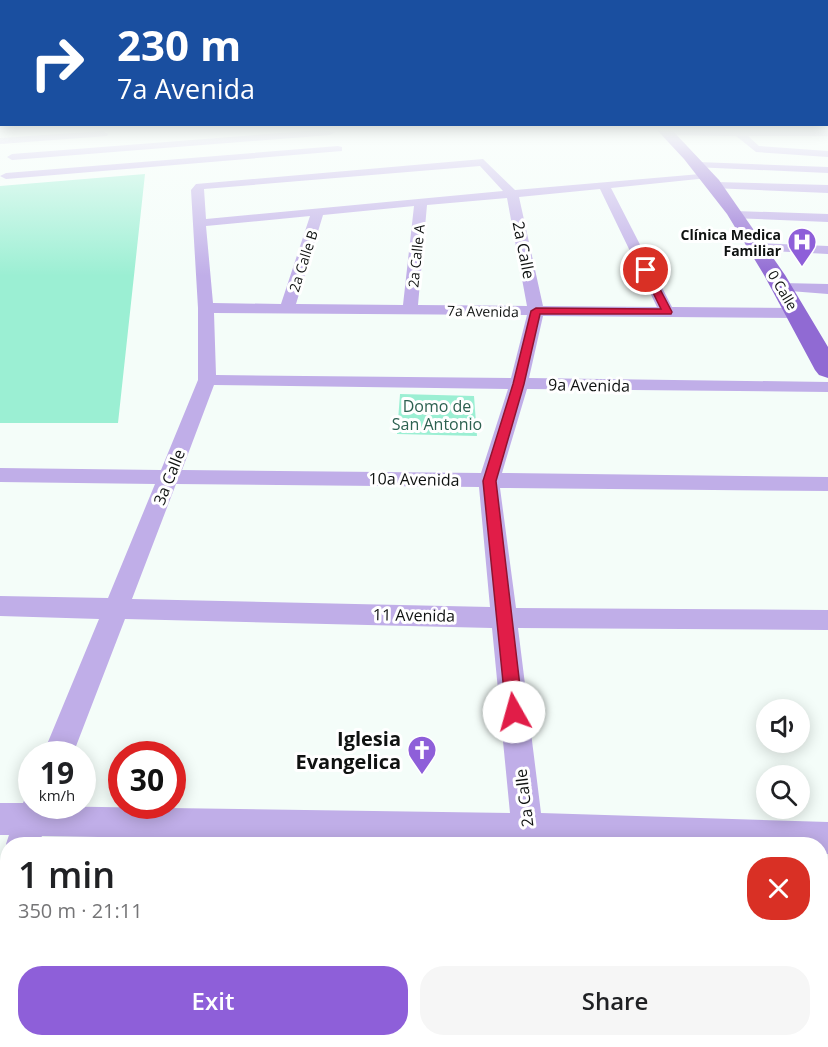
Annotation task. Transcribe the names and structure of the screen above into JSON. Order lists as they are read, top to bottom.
{
  "streets": {
    "main road": ["0 Calle"],
    "street": [
      "2a Calle",
      "2a Calle A",
      "2a Calle B",
      "7a Avenida",
      "9a Avenida",
      "3a Calle",
      "10a Avenida",
      "11 Avenida"
    ]
  },
  "crossings": [
    ["2a Calle", "7a Avenida"],
    ["2a Calle", "9a Avenida"],
    ["2a Calle", "3a Calle"],
    ["2a Calle", "10a Avenida"],
    ["2a Calle", "11 Avenida"],
    ["2a Calle A", "7a Avenida"],
    ["2a Calle B", "7a Avenida"],
    ["0 Calle", "7a Avenida"],
    ["7a Avenida", "3a Calle"],
    ["9a Avenida", "3a Calle"],
    ["3a Calle", "10a Avenida"],
    ["3a Calle", "11 Avenida"]
  ],
  "parks": ["Domo de San Antonio"],
  "places": {
    "hospital": ["Clínica Medica Familiar"],
    "church": ["Iglesia Evangelica"]
  },
  "page": {
    "turn": ["230 m", "7a Avenida"],
    "speed": "19 km/h",
    "limit": "30",
    "heading": ["1 min", "350 m · 21:11"],
    "buttons": ["Exit", "Share"]
  }
}
